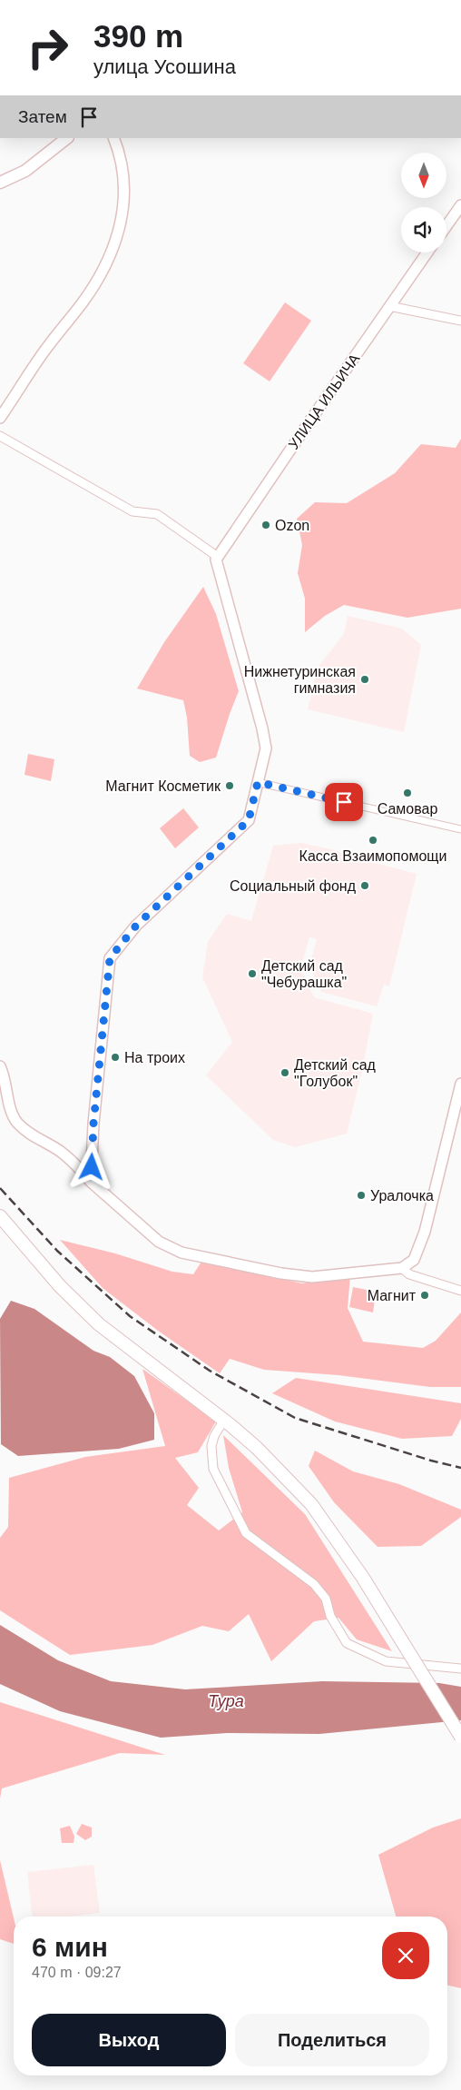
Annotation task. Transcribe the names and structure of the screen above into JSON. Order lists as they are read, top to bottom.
{
  "streets": {
    "street": ["УЛИЦА ИЛЬИЧА"]
  },
  "water": ["Тура"],
  "places": [
    "Ozon",
    "Нижнетуринская гимназия",
    "Магнит Косметик",
    "Самовар",
    "Касса Взаимопомощи",
    "Социальный фонд",
    "Детский сад \"Чебурашка\"",
    "На троих",
    "Детский сад \"Голубок\"",
    "Уралочка",
    "Магнит"
  ],
  "north": "bottom",
  "page": {
    "turn": ["390 m", "улица Усошина"],
    "then": "Затем",
    "heading": ["6 мин", "470 m · 09:27"],
    "buttons": ["Выход", "Поделиться"]
  }
}
